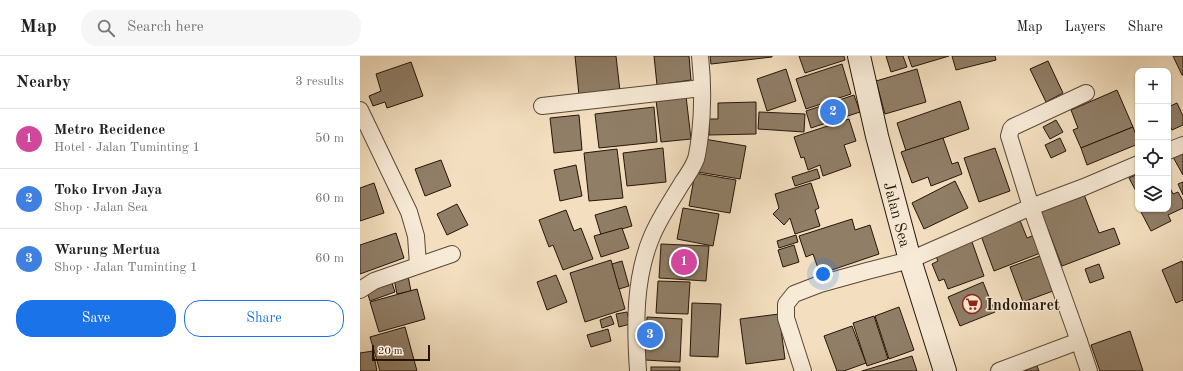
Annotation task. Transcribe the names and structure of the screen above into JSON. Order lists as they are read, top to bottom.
{
  "streets": {
    "main road": ["Jalan Sea"]
  },
  "places": {
    "supermarket": ["Indomaret"]
  },
  "scale_bar": "20 m",
  "page": {
    "header": "Map",
    "search": "Search here",
    "nav": ["Map", "Layers", "Share"],
    "heading": ["Nearby", "3 results"],
    "map_buttons": ["+", "−"],
    "pins": ["2", "1", "3"],
    "list": [
      {
        "mark": "1",
        "name": "Metro Recidence",
        "note": "Hotel · Jalan Tuminting 1",
        "value": "50 m"
      },
      {
        "mark": "2",
        "name": "Toko Irvon Jaya",
        "note": "Shop · Jalan Sea",
        "value": "60 m"
      },
      {
        "mark": "3",
        "name": "Warung Mertua",
        "note": "Shop · Jalan Tuminting 1",
        "value": "60 m"
      }
    ],
    "buttons": ["Save", "Share"],
    "scale": "20 m"
  }
}
